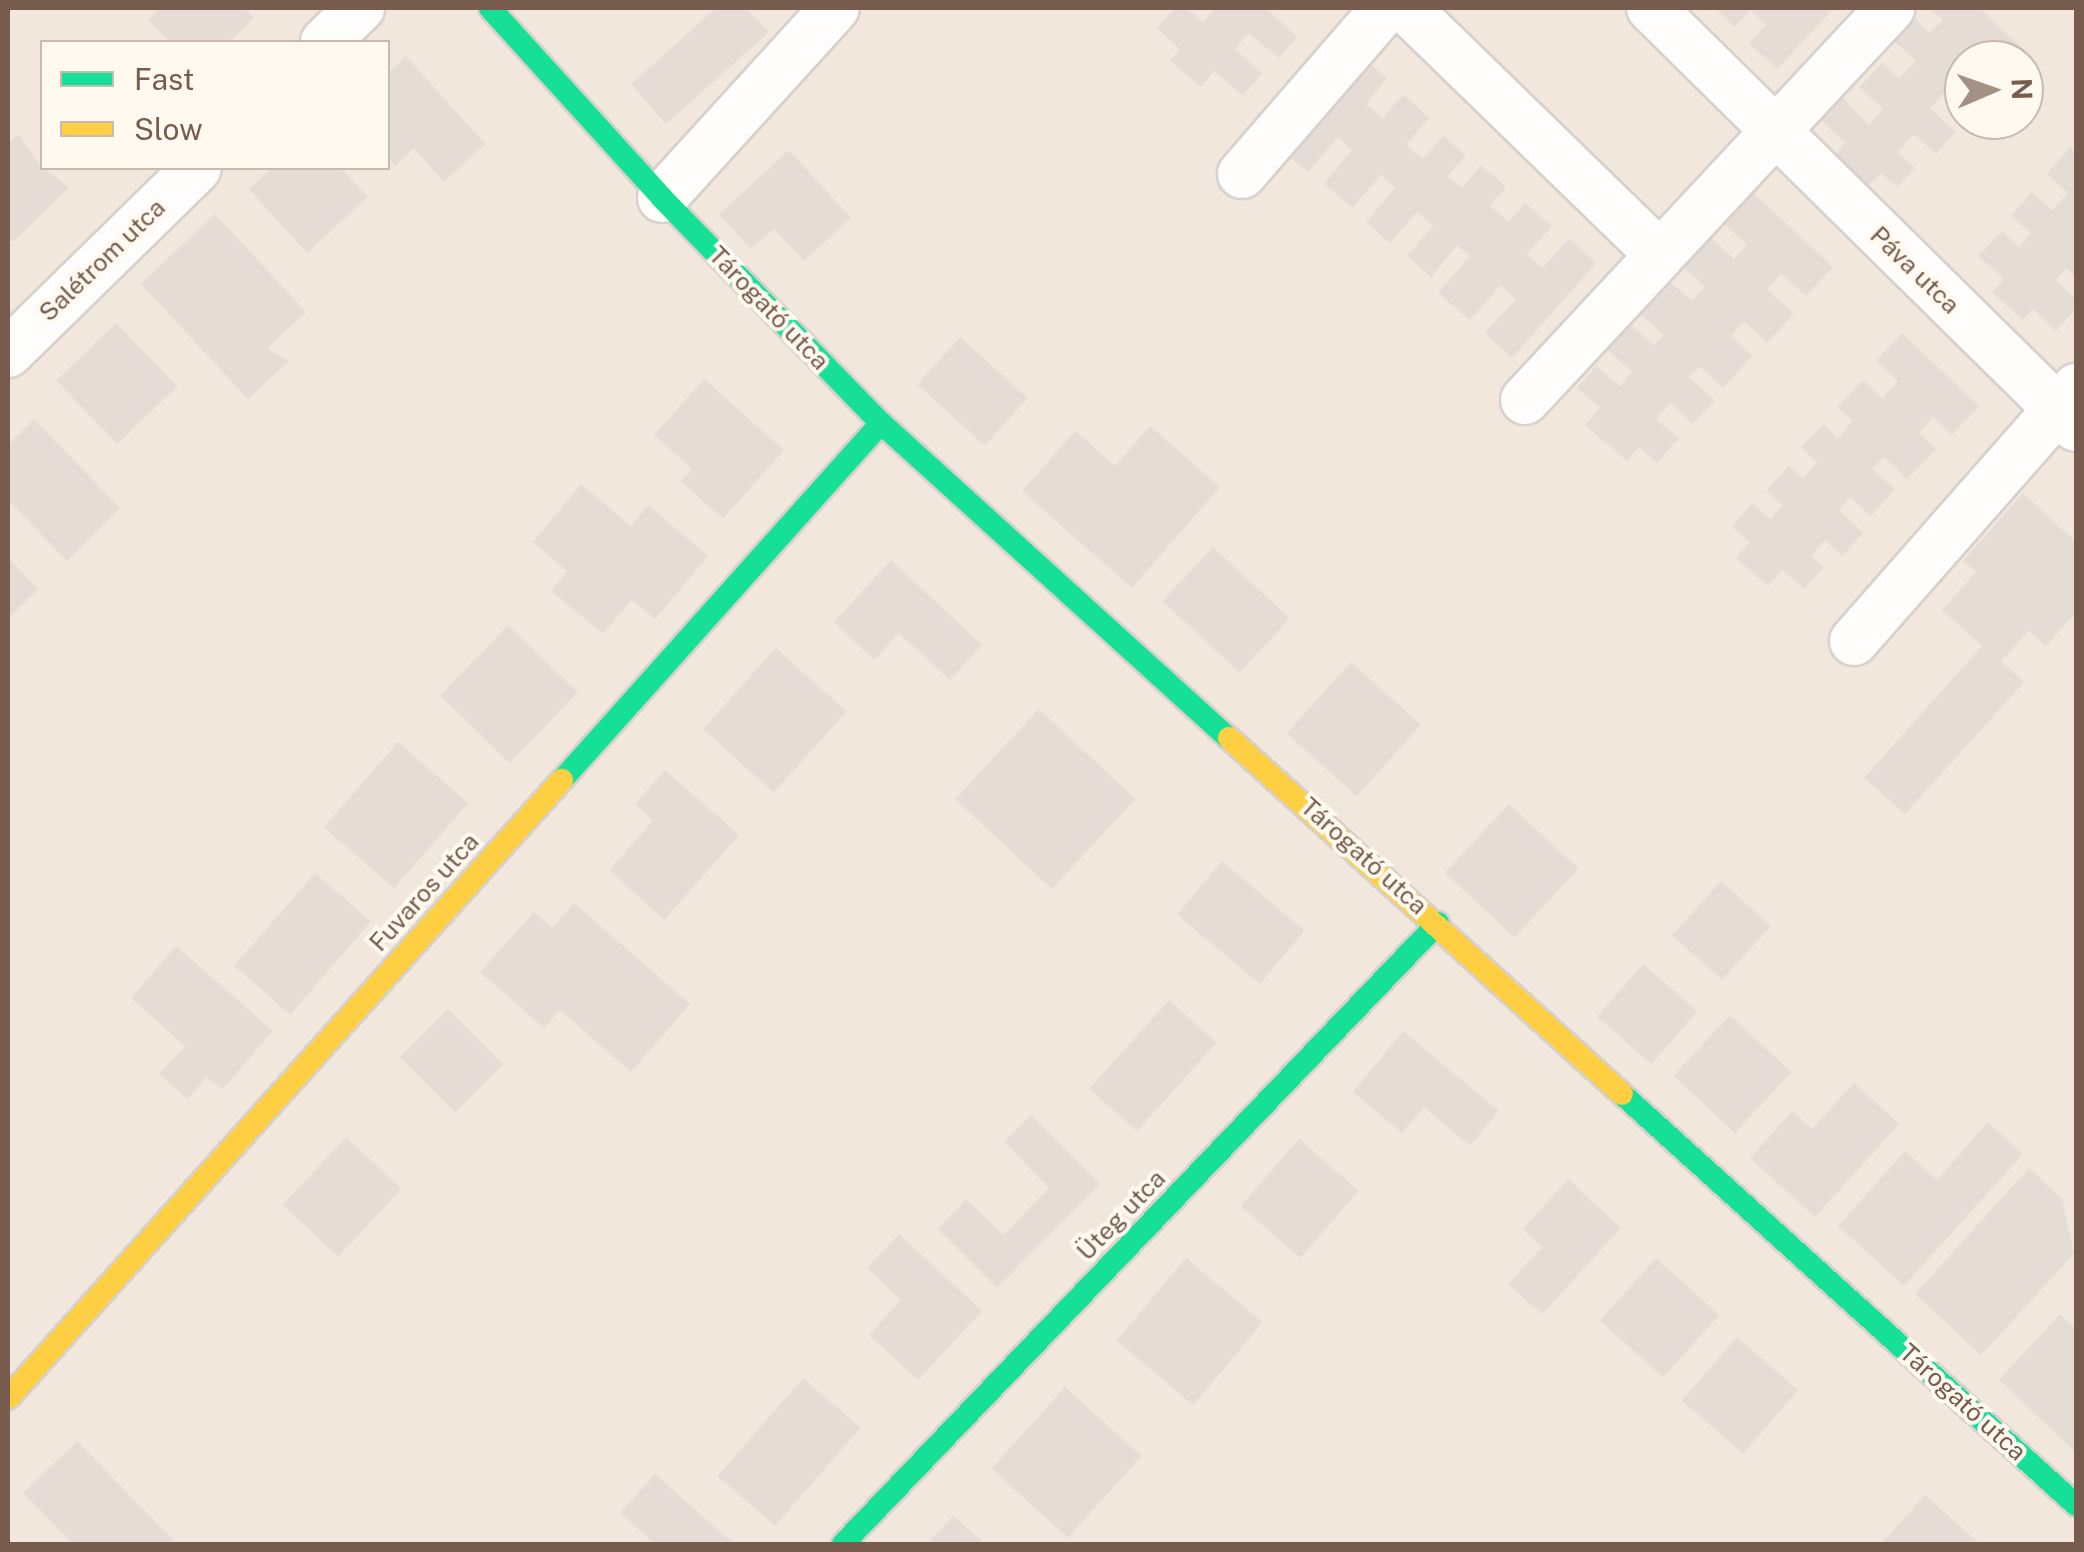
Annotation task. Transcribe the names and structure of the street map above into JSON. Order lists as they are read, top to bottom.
{
  "streets": {
    "street": [
      "Salétrom utca",
      "Páva utca",
      "Tárogató utca",
      "Fuvaros utca",
      "Üteg utca"
    ]
  },
  "crossings": [
    ["Tárogató utca", "Fuvaros utca"],
    ["Tárogató utca", "Üteg utca"]
  ],
  "legend": ["Fast", "Slow"],
  "north": "right"
}
